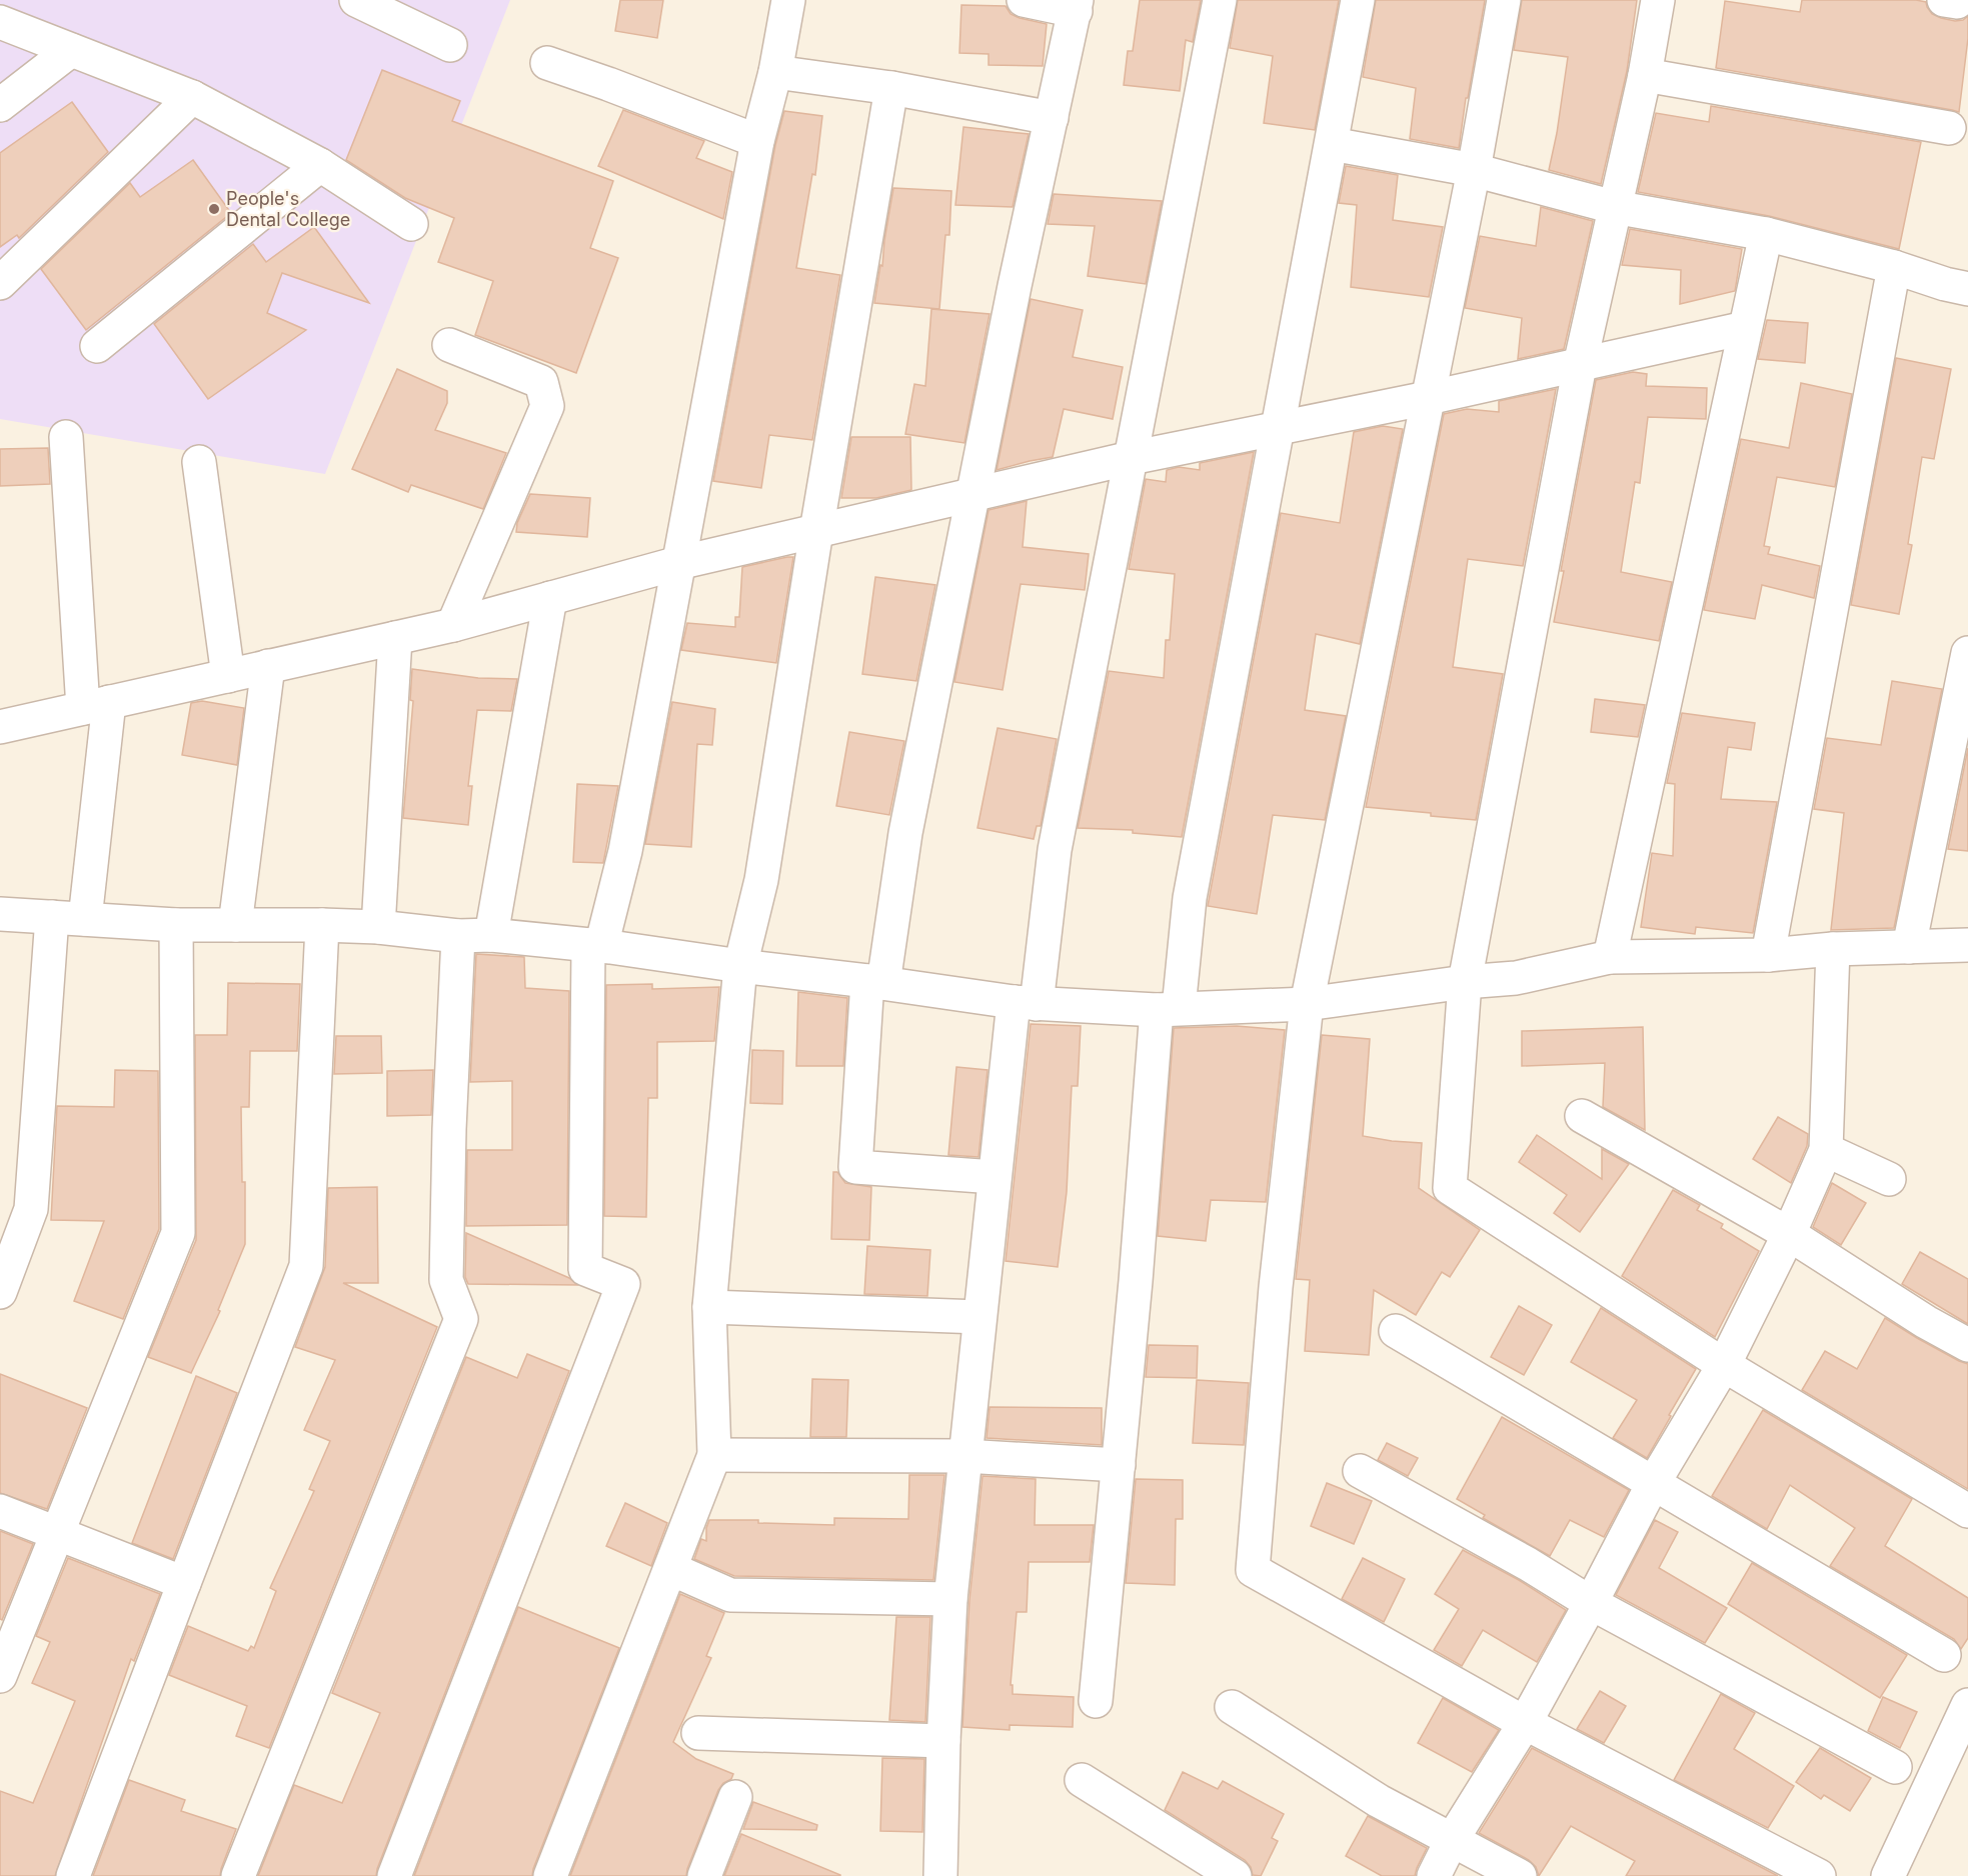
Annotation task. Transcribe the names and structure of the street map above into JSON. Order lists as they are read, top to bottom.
{
  "places": ["People's Dental College"]
}
